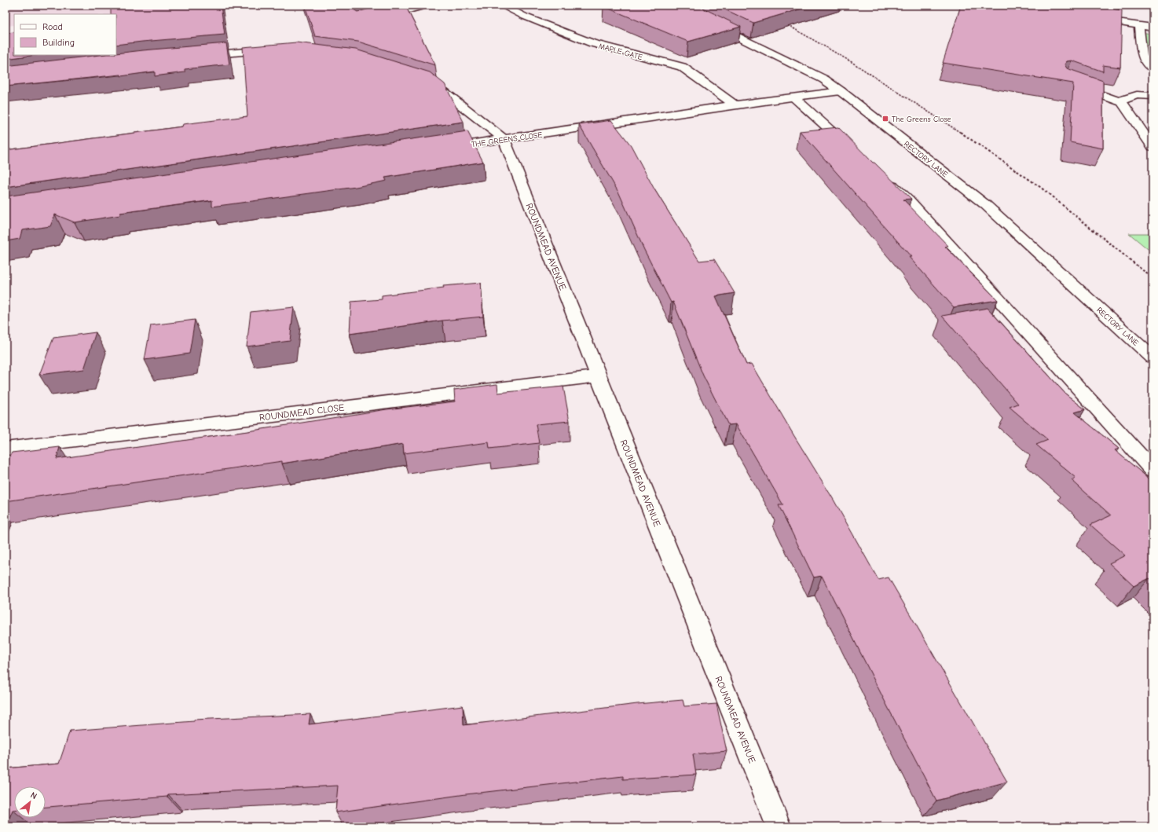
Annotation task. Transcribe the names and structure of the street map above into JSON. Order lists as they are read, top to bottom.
{
  "streets": {
    "street": [
      "MAPLE GATE",
      "THE GREENS CLOSE",
      "RECTORY LANE",
      "ROUNDMEAD AVENUE",
      "ROUNDMEAD CLOSE"
    ]
  },
  "crossings": [
    ["MAPLE GATE", "THE GREENS CLOSE"],
    ["THE GREENS CLOSE", "RECTORY LANE"],
    ["THE GREENS CLOSE", "ROUNDMEAD AVENUE"],
    ["ROUNDMEAD AVENUE", "ROUNDMEAD CLOSE"]
  ],
  "places": {
    "transit": ["The Greens Close"]
  },
  "legend": ["Road", "Building"],
  "north": "top right"
}
